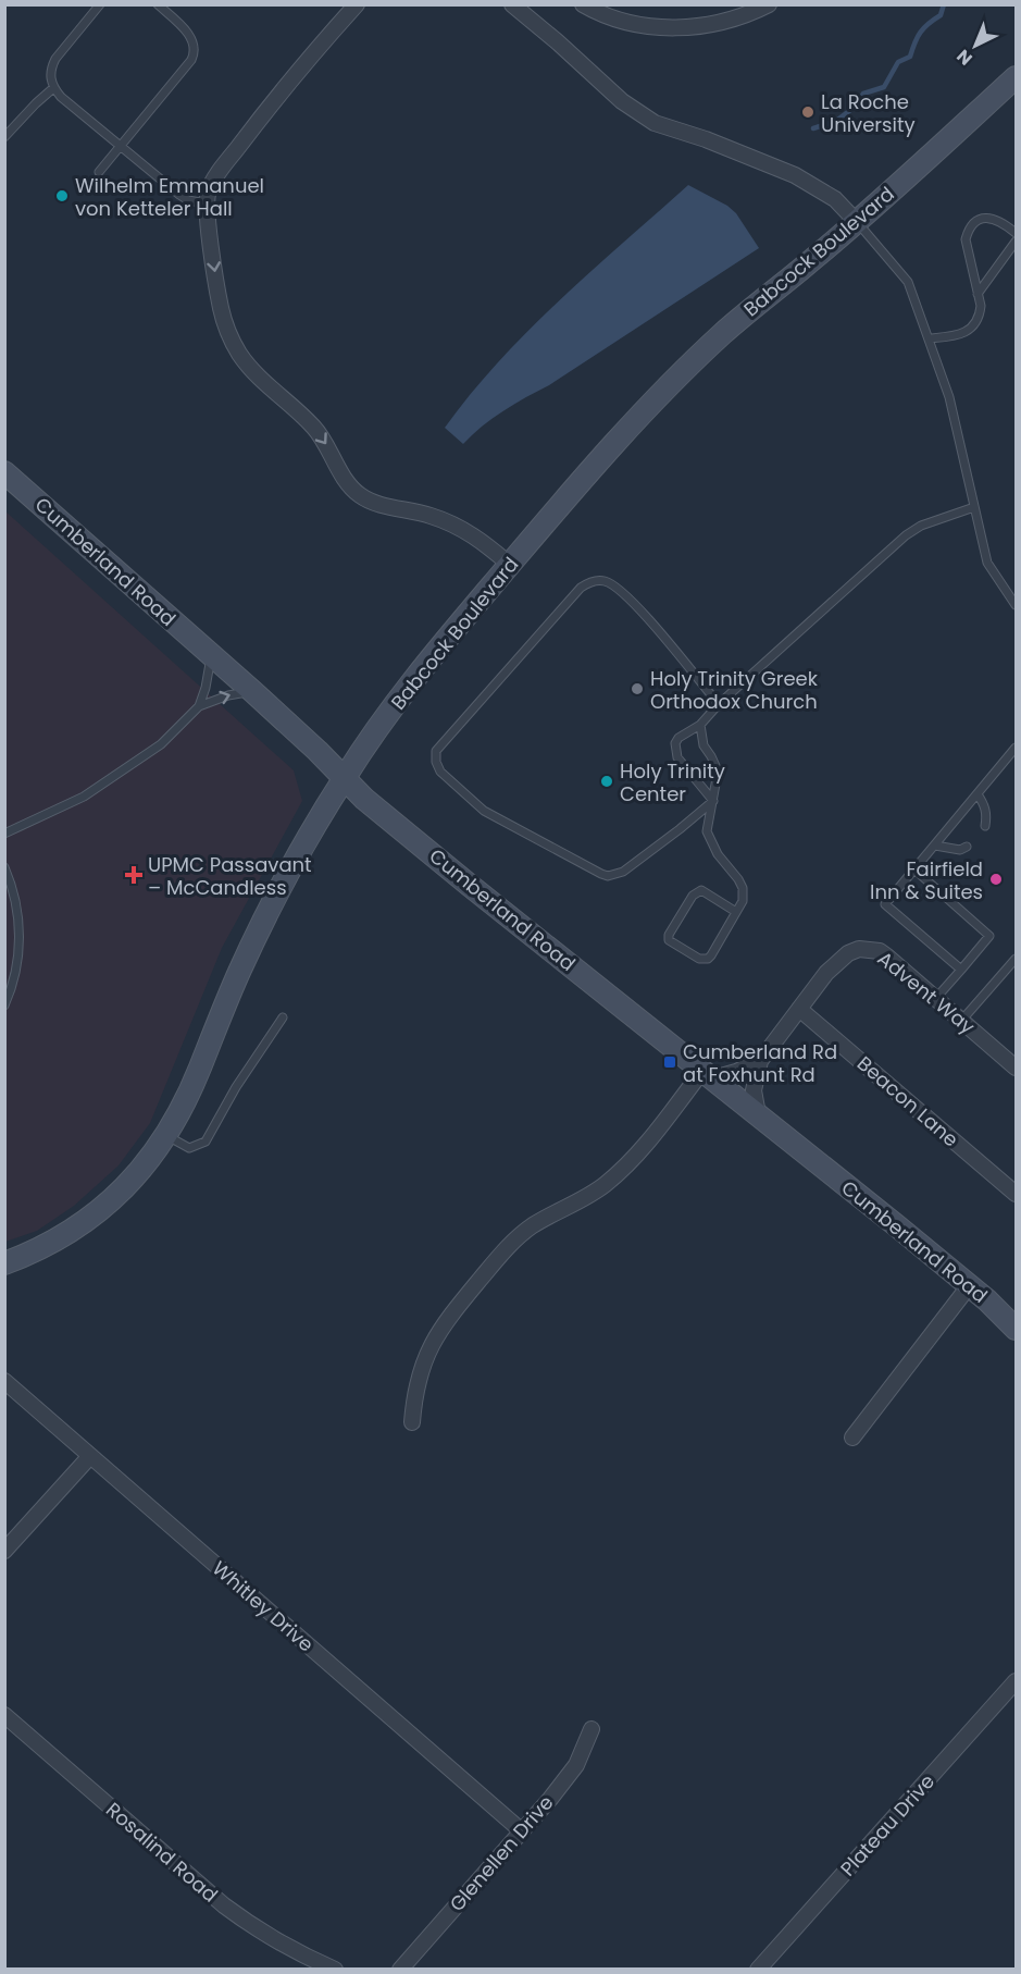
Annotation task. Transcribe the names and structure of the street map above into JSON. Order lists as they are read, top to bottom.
{
  "streets": {
    "main road": ["Babcock Boulevard", "Cumberland Road"],
    "street": [
      "Advent Way",
      "Beacon Lane",
      "Whitley Drive",
      "Plateau Drive",
      "Rosalind Road",
      "Glenellen Drive"
    ]
  },
  "crossings": [
    ["Babcock Boulevard", "Cumberland Road"],
    ["Cumberland Road", "Advent Way"],
    ["Advent Way", "Beacon Lane"],
    ["Whitley Drive", "Glenellen Drive"]
  ],
  "places": {
    "other": [
      "La Roche University",
      "Wilhelm Emmanuel von Ketteler Hall",
      "Holy Trinity Greek Orthodox Church",
      "Holy Trinity Center",
      "Fairfield Inn & Suites"
    ],
    "health": ["UPMC Passavant – McCandless"],
    "transit": ["Cumberland Rd at Foxhunt Rd"]
  },
  "north": "bottom left"
}
